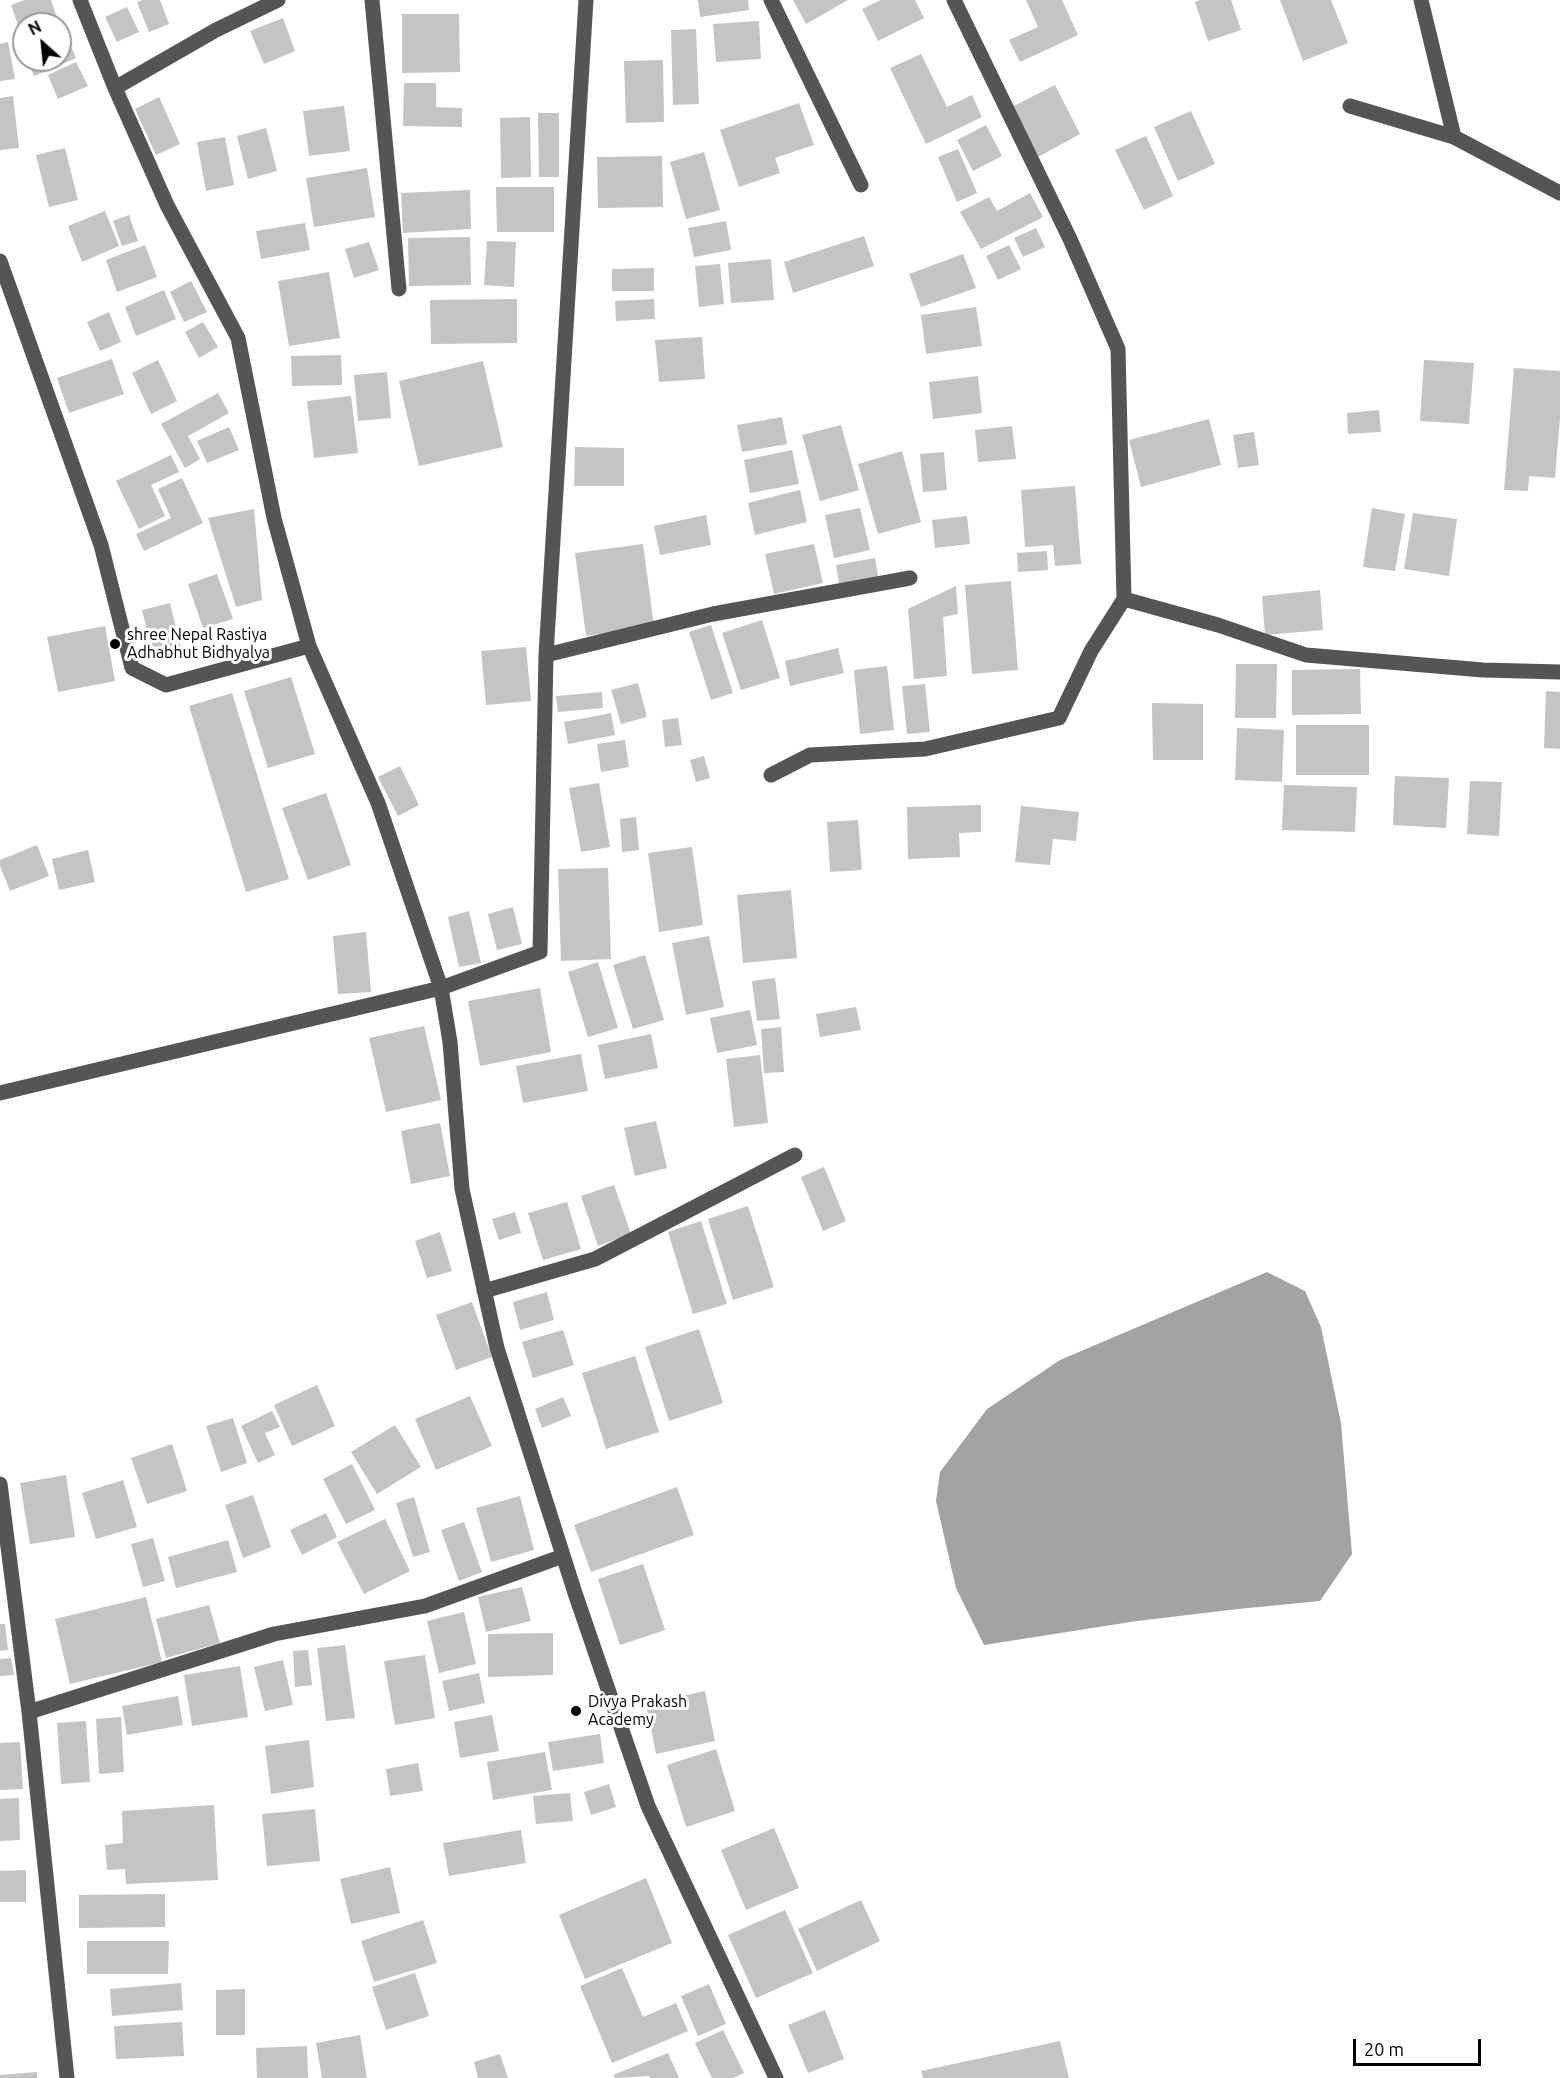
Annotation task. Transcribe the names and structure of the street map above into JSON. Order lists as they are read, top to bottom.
{
  "places": ["shree Nepal Rastiya Adhabhut Bidhyalya", "Divya Prakash Academy"],
  "scale_bar": "20 m",
  "north": "top left"
}
